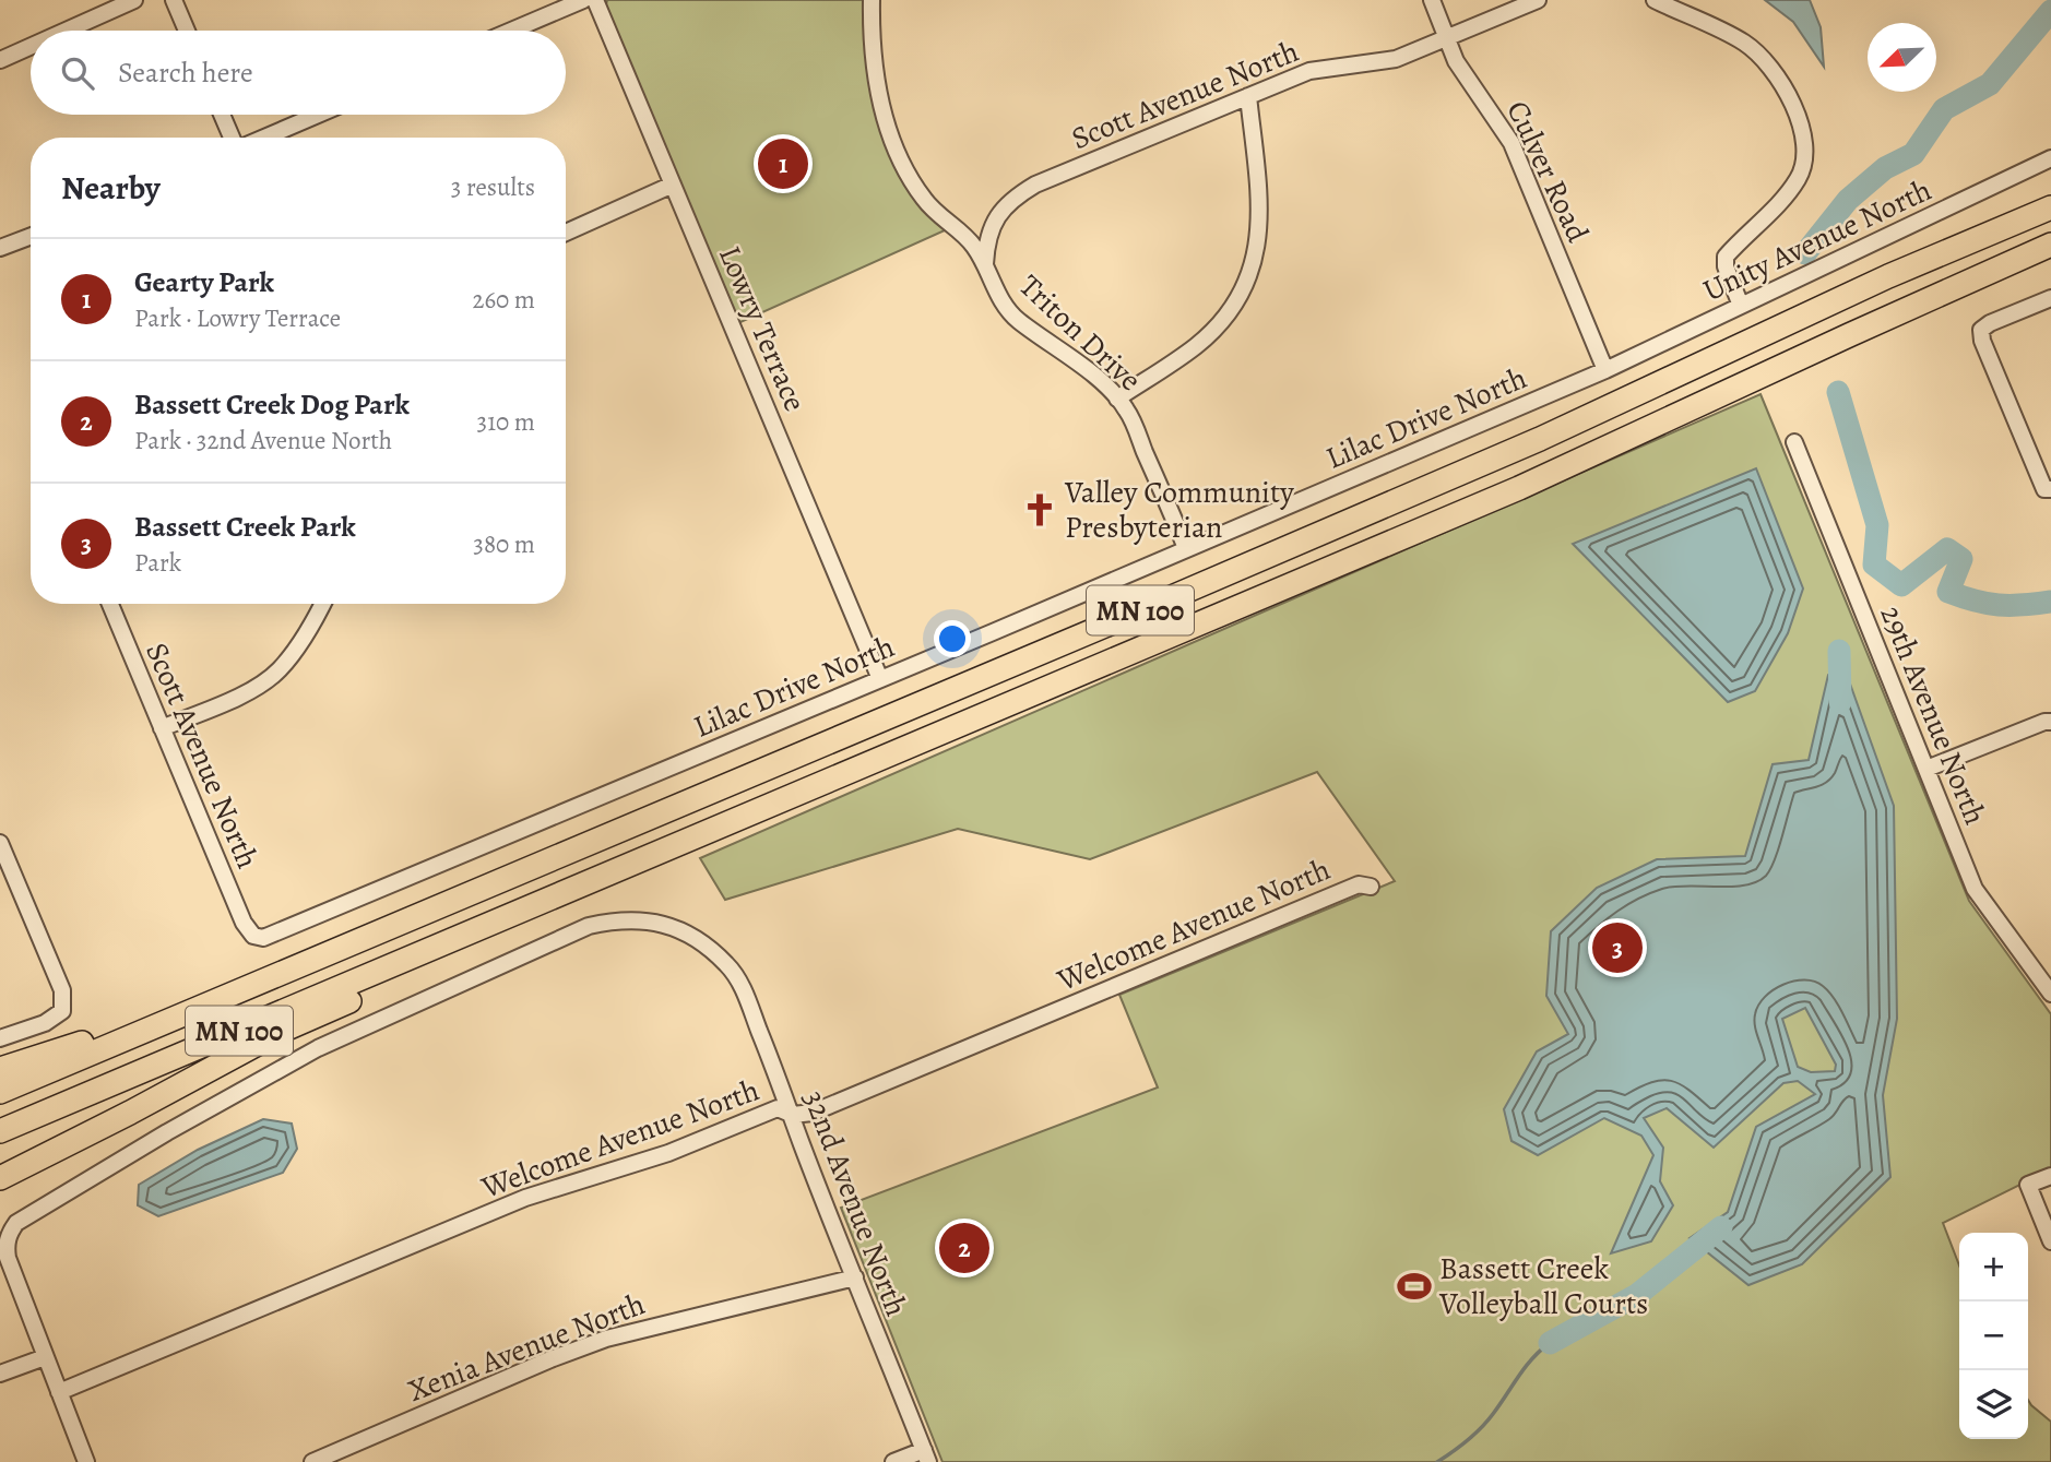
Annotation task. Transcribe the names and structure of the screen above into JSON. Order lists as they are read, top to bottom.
{
  "streets": {
    "highway": ["MN 100"],
    "street": [
      "Scott Avenue North",
      "Culver Road",
      "Unity Avenue North",
      "Lowry Terrace",
      "Triton Drive",
      "Lilac Drive North",
      "29th Avenue North",
      "Welcome Avenue North",
      "32nd Avenue North",
      "Xenia Avenue North"
    ]
  },
  "crossings": [
    ["Scott Avenue North", "Culver Road"],
    ["Scott Avenue North", "Triton Drive"],
    ["Scott Avenue North", "Lilac Drive North"],
    ["Culver Road", "Unity Avenue North"],
    ["Culver Road", "Lilac Drive North"],
    ["Unity Avenue North", "Lilac Drive North"],
    ["Lowry Terrace", "Lilac Drive North"],
    ["Triton Drive", "Lilac Drive North"],
    ["Welcome Avenue North", "32nd Avenue North"],
    ["32nd Avenue North", "Xenia Avenue North"]
  ],
  "places": {
    "church": ["Valley Community Presbyterian"],
    "sports": ["Bassett Creek Volleyball Courts"]
  },
  "north": "bottom left",
  "page": {
    "search": "Search here",
    "pins": ["1", "3", "2"],
    "heading": ["Nearby", "3 results"],
    "list": [
      {
        "mark": "1",
        "name": "Gearty Park",
        "note": "Park · Lowry Terrace",
        "value": "260 m"
      },
      {
        "mark": "2",
        "name": "Bassett Creek Dog Park",
        "note": "Park · 32nd Avenue North",
        "value": "310 m"
      },
      {
        "mark": "3",
        "name": "Bassett Creek Park",
        "note": "Park",
        "value": "380 m"
      }
    ],
    "map_buttons": ["+", "−"]
  }
}
